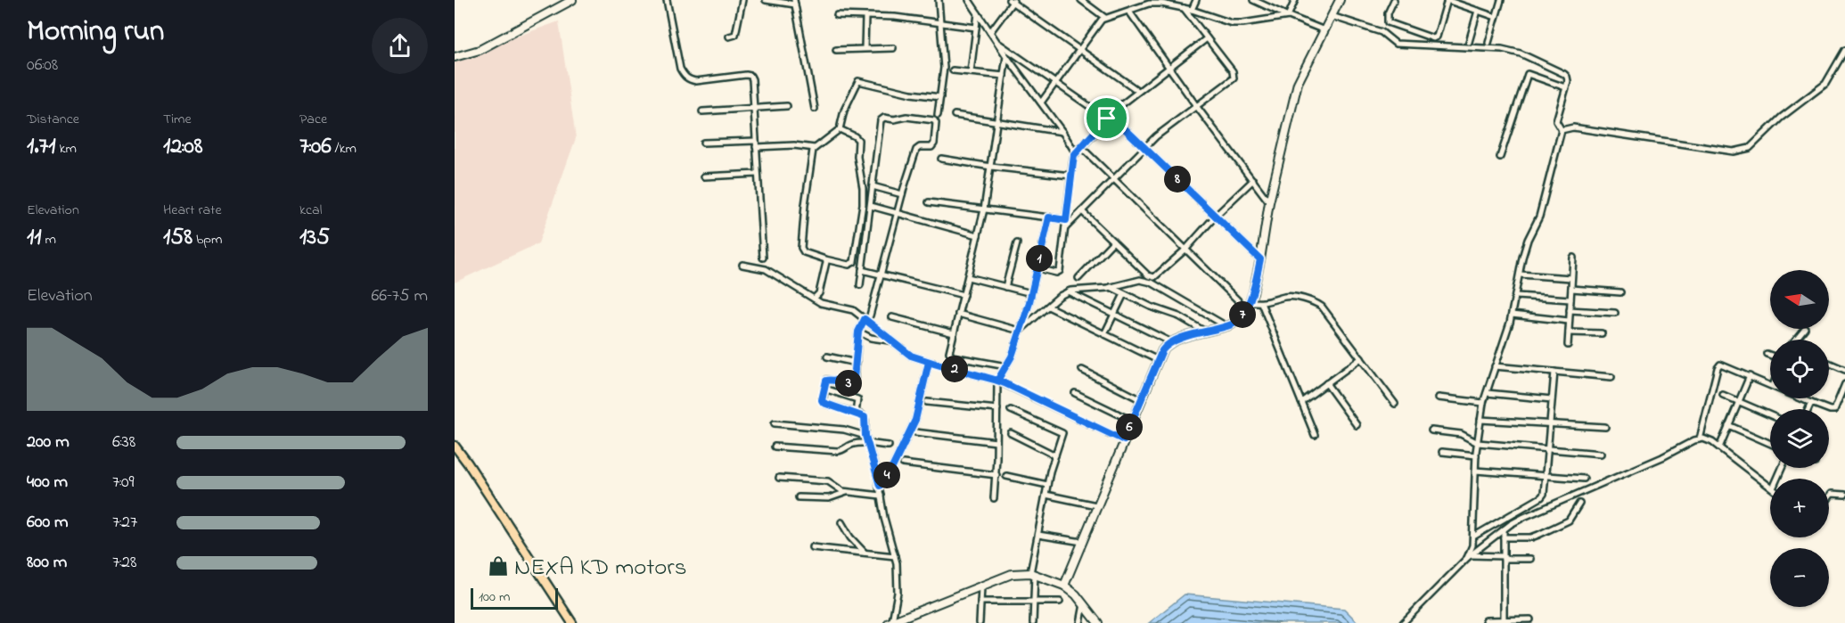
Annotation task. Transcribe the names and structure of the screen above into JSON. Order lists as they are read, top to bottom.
{
  "places": {
    "shop": ["NEXA KD motors"]
  },
  "scale_bar": "100 m",
  "north": "left",
  "page": {
    "heading": ["Morning run", "06:08"],
    "stats": [
      ["Distance", "1.71 km"],
      ["Time", "12:08"],
      ["Pace", "7:06 /km"],
      ["Elevation", "11 m"],
      ["Heart rate", "158 bpm"],
      ["kcal", "135"]
    ],
    "pins": [
      "8",
      "1",
      "7",
      "2",
      "3",
      "6",
      "4"
    ],
    "map_buttons": ["+", "−"],
    "chart": ["Elevation", "66–75 m"],
    "list": [
      {
        "name": "200 m",
        "note": "6:38"
      },
      {
        "name": "400 m",
        "note": "7:09"
      },
      {
        "name": "600 m",
        "note": "7:27"
      },
      {
        "name": "800 m",
        "note": "7:28"
      }
    ],
    "scale": "100 m"
  }
}
